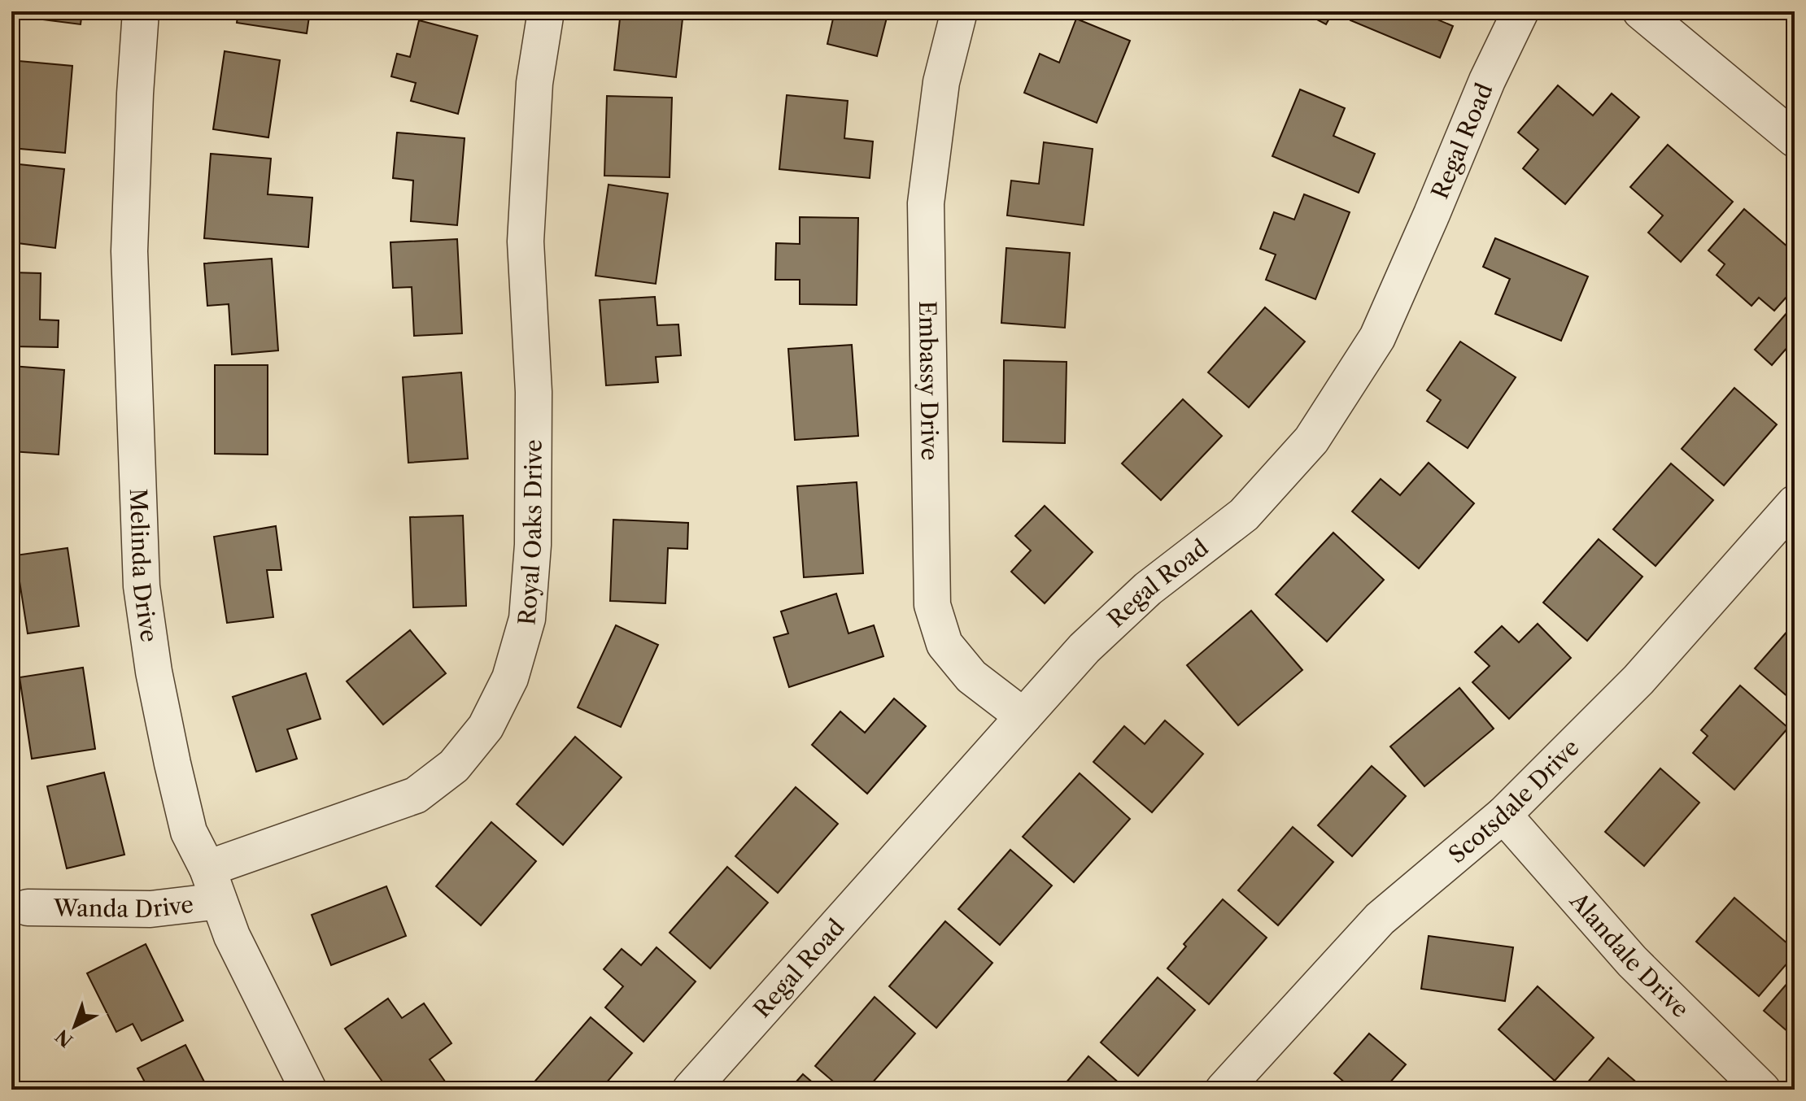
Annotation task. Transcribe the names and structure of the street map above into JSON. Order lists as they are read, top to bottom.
{
  "streets": {
    "street": [
      "Regal Road",
      "Embassy Drive",
      "Royal Oaks Drive",
      "Melinda Drive",
      "Scotsdale Drive",
      "Wanda Drive",
      "Alandale Drive"
    ]
  },
  "crossings": [
    ["Regal Road", "Embassy Drive"],
    ["Royal Oaks Drive", "Melinda Drive"],
    ["Melinda Drive", "Wanda Drive"],
    ["Scotsdale Drive", "Alandale Drive"]
  ],
  "north": "bottom left"
}
